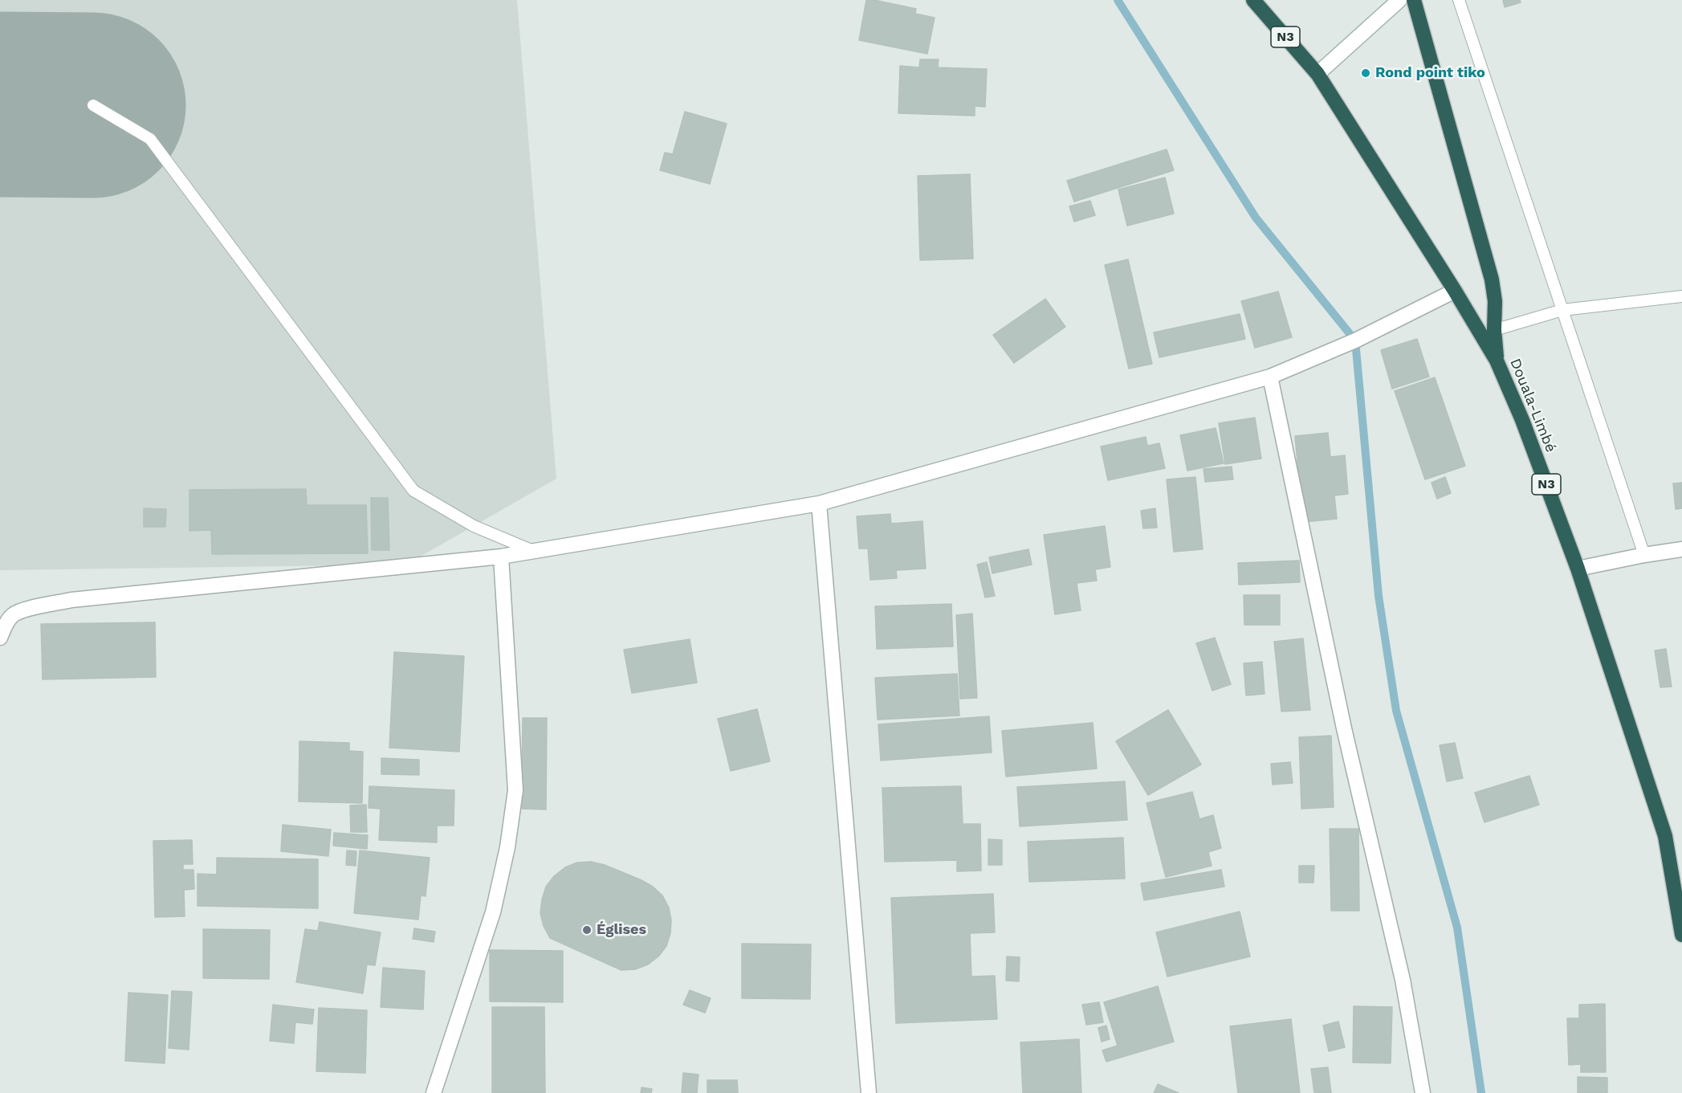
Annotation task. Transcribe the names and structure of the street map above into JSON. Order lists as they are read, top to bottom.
{
  "streets": {
    "highway": ["N3", "Douala-Limbé"]
  },
  "places": ["Rond point tiko", "Églises"]
}
